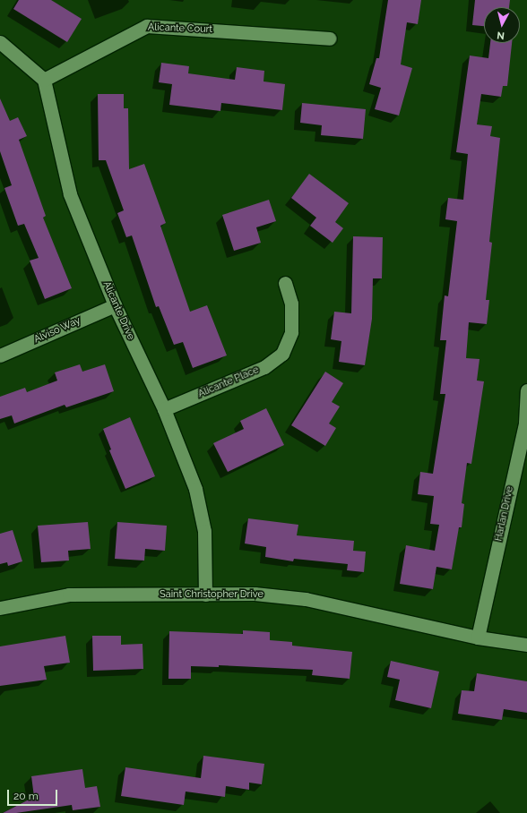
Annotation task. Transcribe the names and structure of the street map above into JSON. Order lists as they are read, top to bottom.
{
  "streets": {
    "street": [
      "Alicante Court",
      "Alicante Drive",
      "Alviso Way",
      "Alicante Place",
      "Harlan Drive",
      "Saint Christopher Drive"
    ]
  },
  "crossings": [
    ["Alicante Court", "Alicante Drive"],
    ["Alicante Drive", "Alviso Way"],
    ["Alicante Drive", "Alicante Place"],
    ["Alicante Drive", "Saint Christopher Drive"],
    ["Harlan Drive", "Saint Christopher Drive"]
  ],
  "scale_bar": "20 m",
  "north": "bottom"
}
